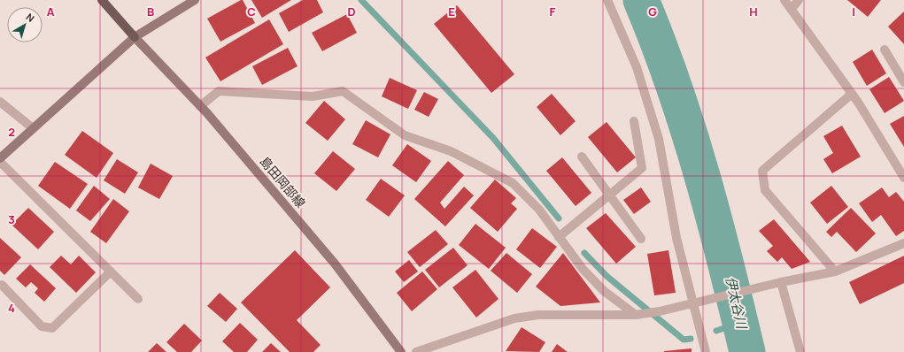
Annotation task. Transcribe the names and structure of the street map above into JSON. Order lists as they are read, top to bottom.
{
  "streets": {
    "main road": ["島田岡部線"]
  },
  "water": ["伊太谷川"],
  "north": "top right",
  "grid": {
    "columns": [
      "A",
      "B",
      "C",
      "D",
      "E",
      "F",
      "G",
      "H",
      "I"
    ],
    "rows": ["2", "3", "4"]
  }
}
